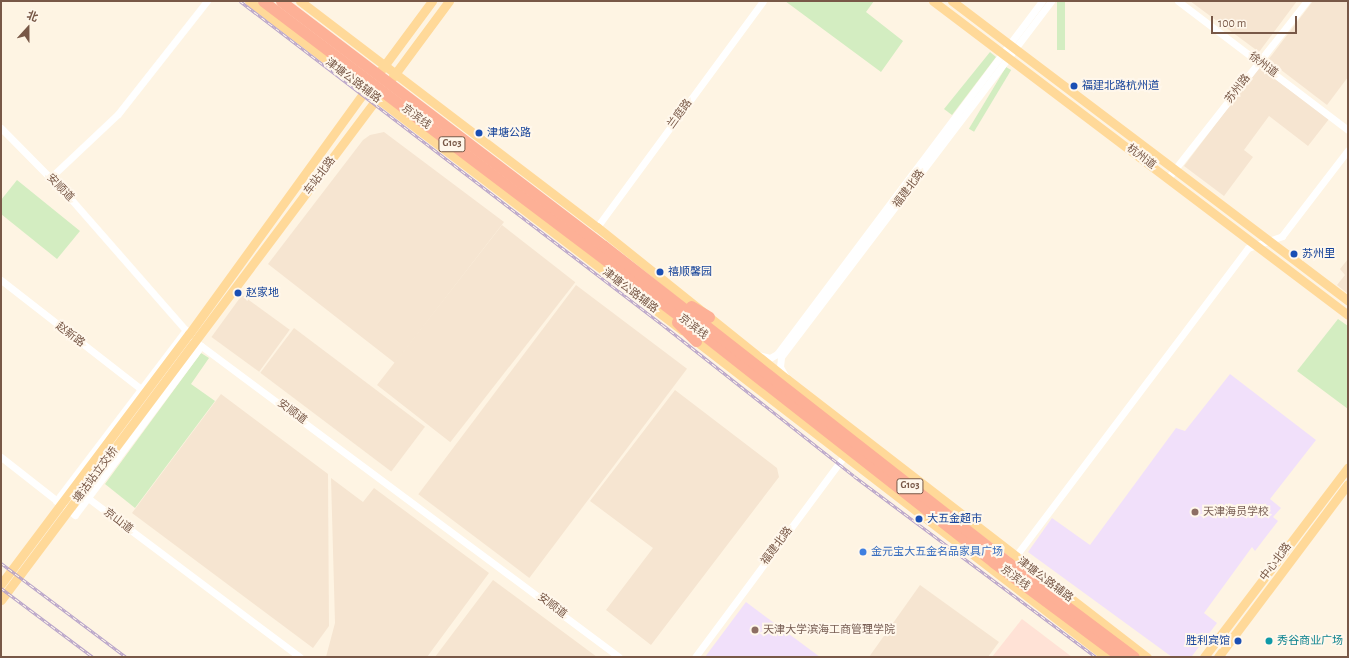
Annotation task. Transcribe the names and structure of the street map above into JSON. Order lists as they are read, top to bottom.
{
  "streets": {
    "highway": ["京滨线", "G103"],
    "main road": [
      "津塘公路辅路",
      "杭州道",
      "车站北路",
      "塘沽站立交桥",
      "中心北路"
    ],
    "street": [
      "徐州道",
      "苏州路",
      "兰庭路",
      "安顺道",
      "福建北路",
      "赵新路",
      "京山道"
    ]
  },
  "crossings": [
    ["徐州道", "苏州路"],
    ["津塘公路辅路", "兰庭路"],
    ["津塘公路辅路", "G103"],
    ["津塘公路辅路", "车站北路"],
    ["津塘公路辅路", "福建北路"],
    ["苏州路", "杭州道"],
    ["京滨线", "G103"],
    ["杭州道", "福建北路"],
    ["车站北路", "安顺道"],
    ["车站北路", "塘沽站立交桥"]
  ],
  "places": [
    "福建北路杭州道",
    "津塘公路",
    "苏州里",
    "禧顺馨园",
    "赵家地",
    "天津海员学校",
    "大五金超市",
    "金元宝大五金名品家具广场",
    "天津大学滨海工商管理学院",
    "胜利宾馆",
    "秀谷商业广场"
  ],
  "scale_bar": "100 m",
  "north": "top"
}
